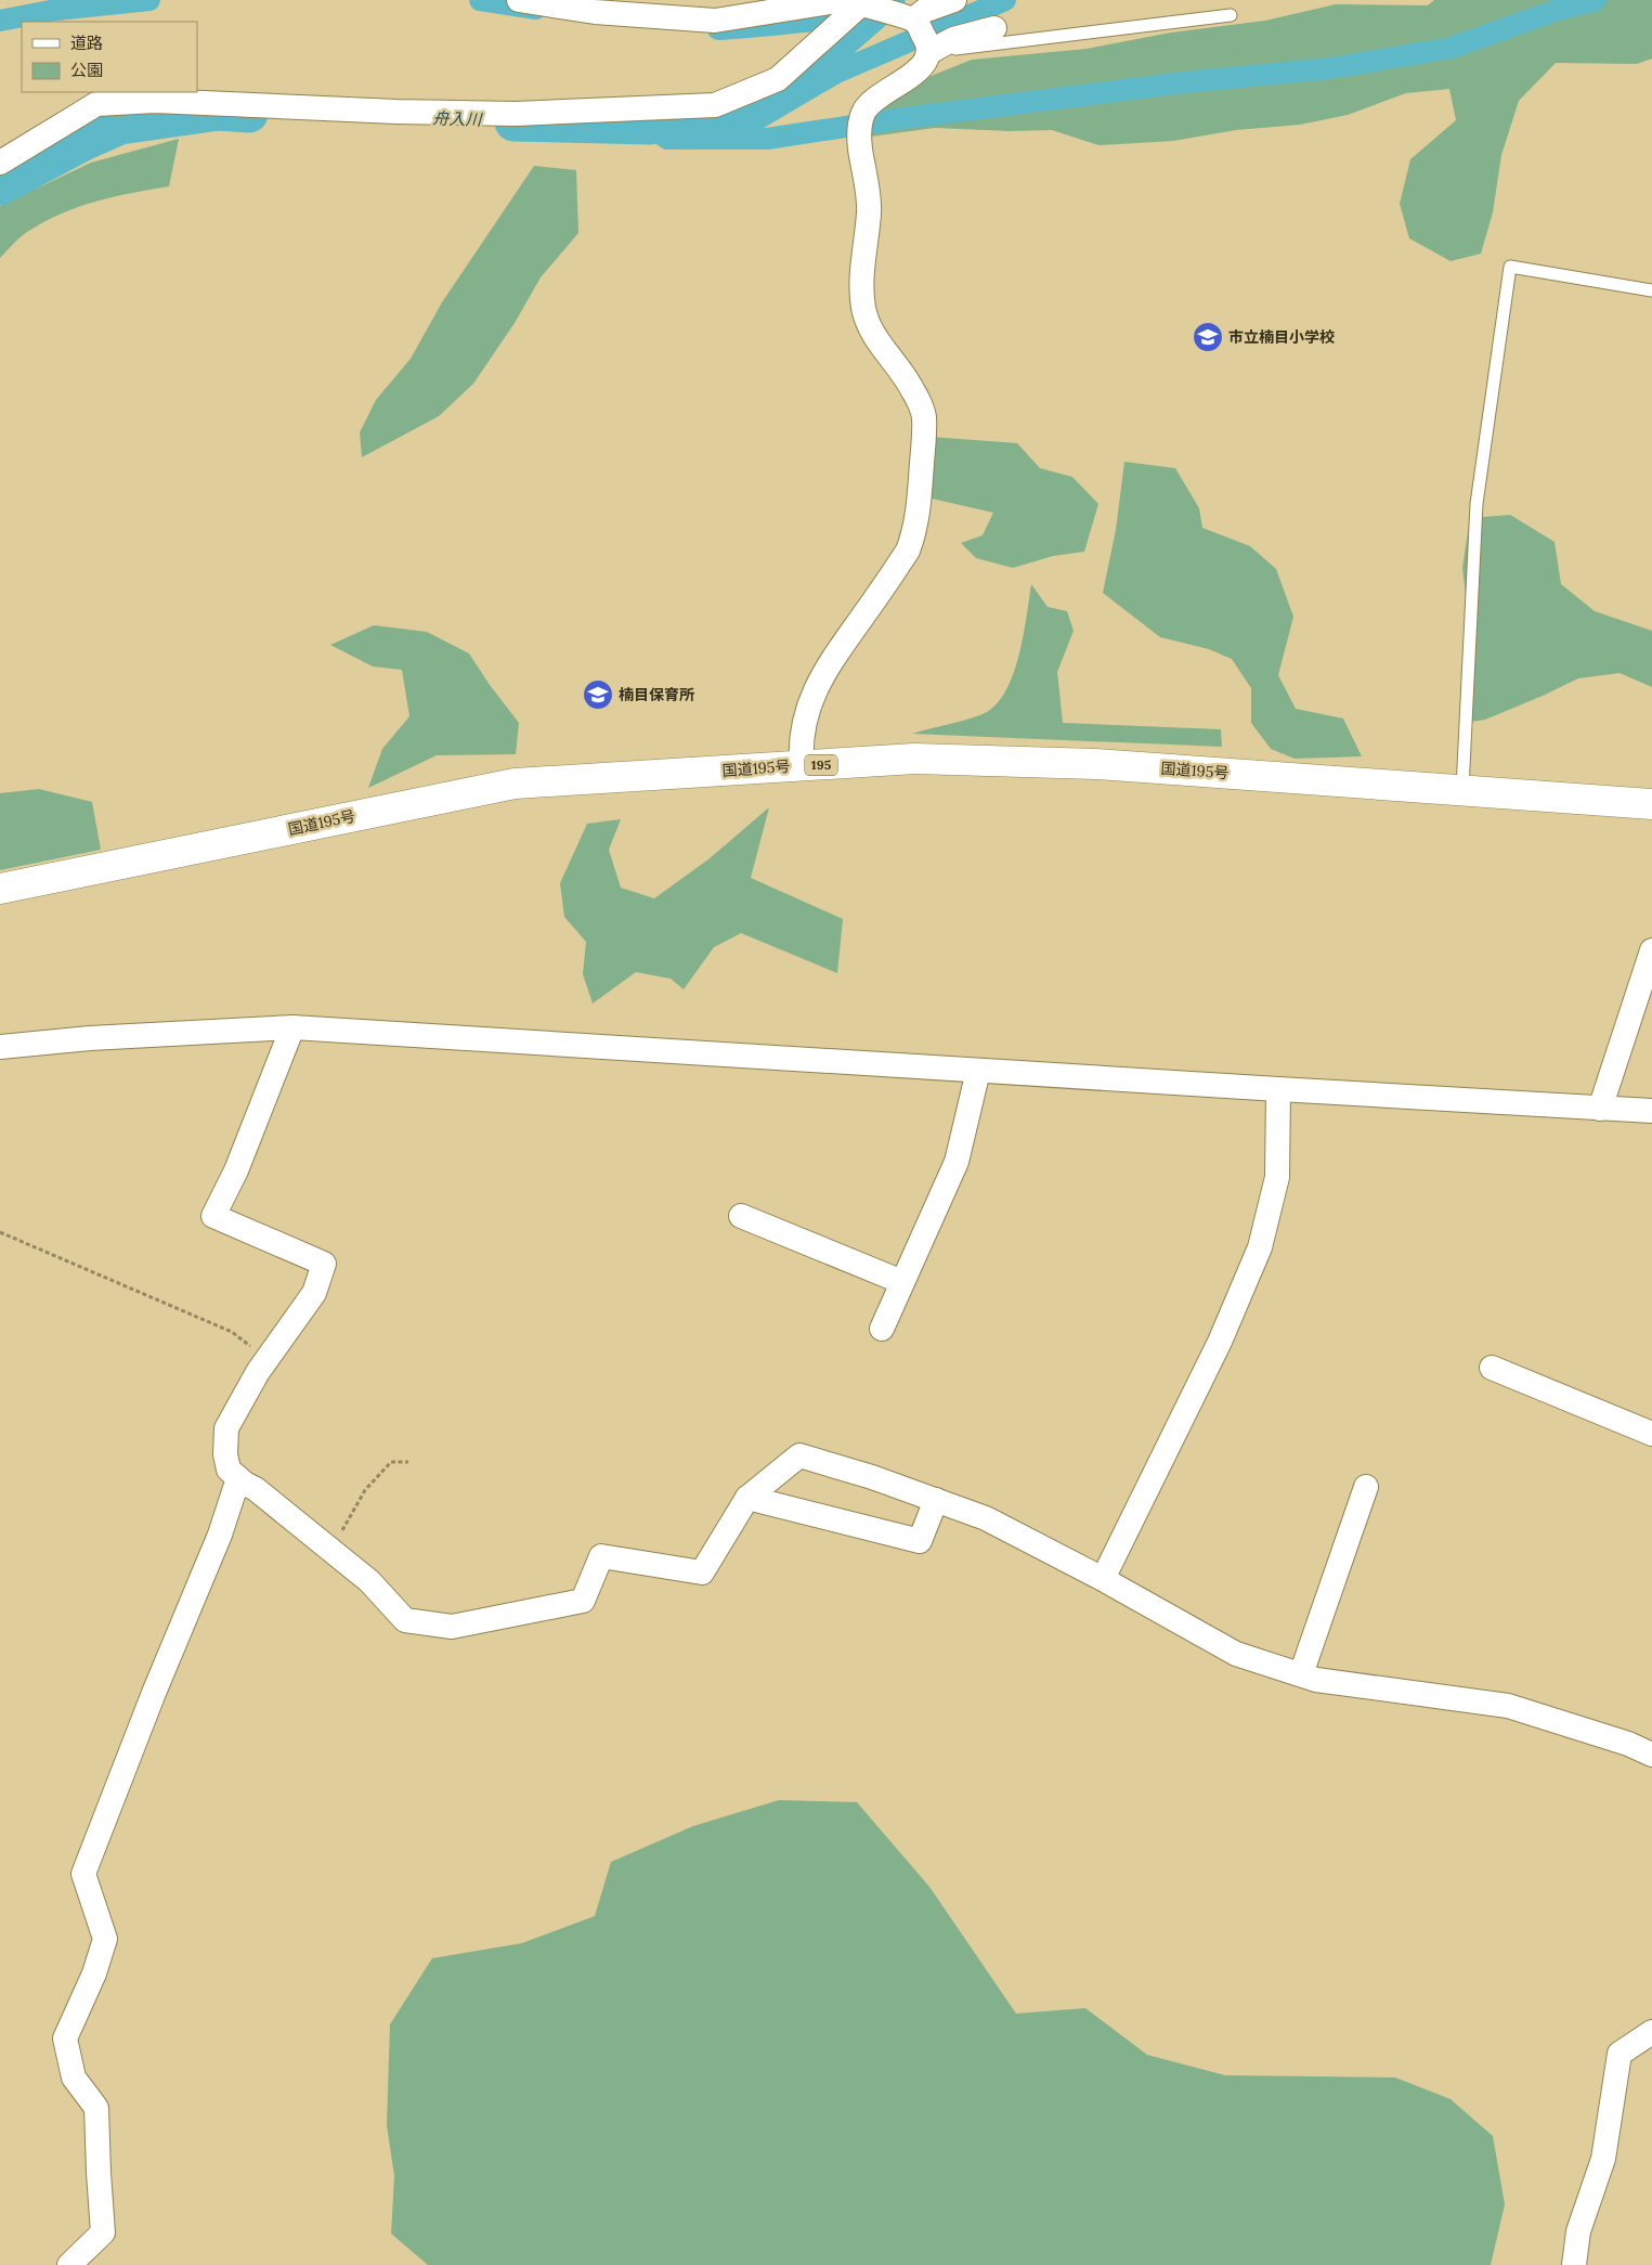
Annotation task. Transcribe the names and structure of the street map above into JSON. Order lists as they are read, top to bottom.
{
  "streets": {
    "highway": ["195", "国道195号"]
  },
  "water": ["舟入川"],
  "places": {
    "school or university": ["市立楠目小学校", "楠目保育所"]
  },
  "legend": ["道路", "公園"]
}
